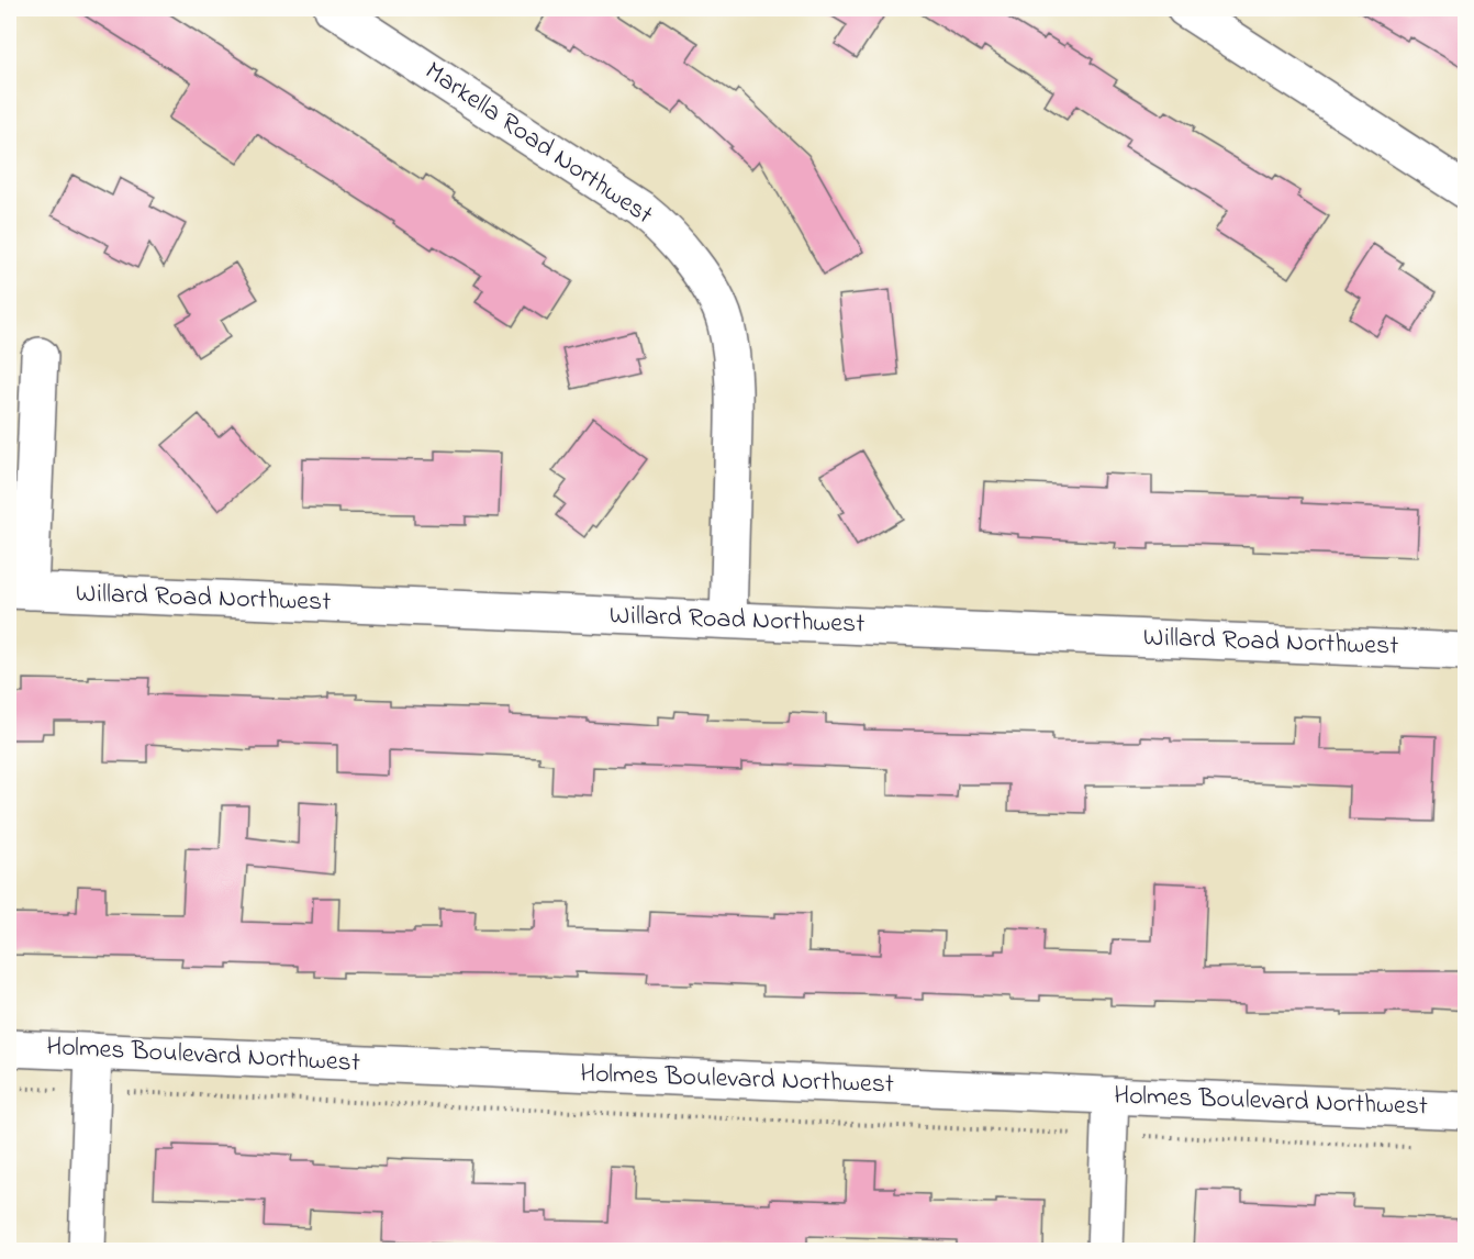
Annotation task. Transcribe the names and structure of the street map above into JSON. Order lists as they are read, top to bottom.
{
  "streets": {
    "street": ["Markella Road Northwest", "Willard Road Northwest", "Holmes Boulevard Northwest"]
  },
  "crossings": [
    ["Markella Road Northwest", "Willard Road Northwest"]
  ]
}
